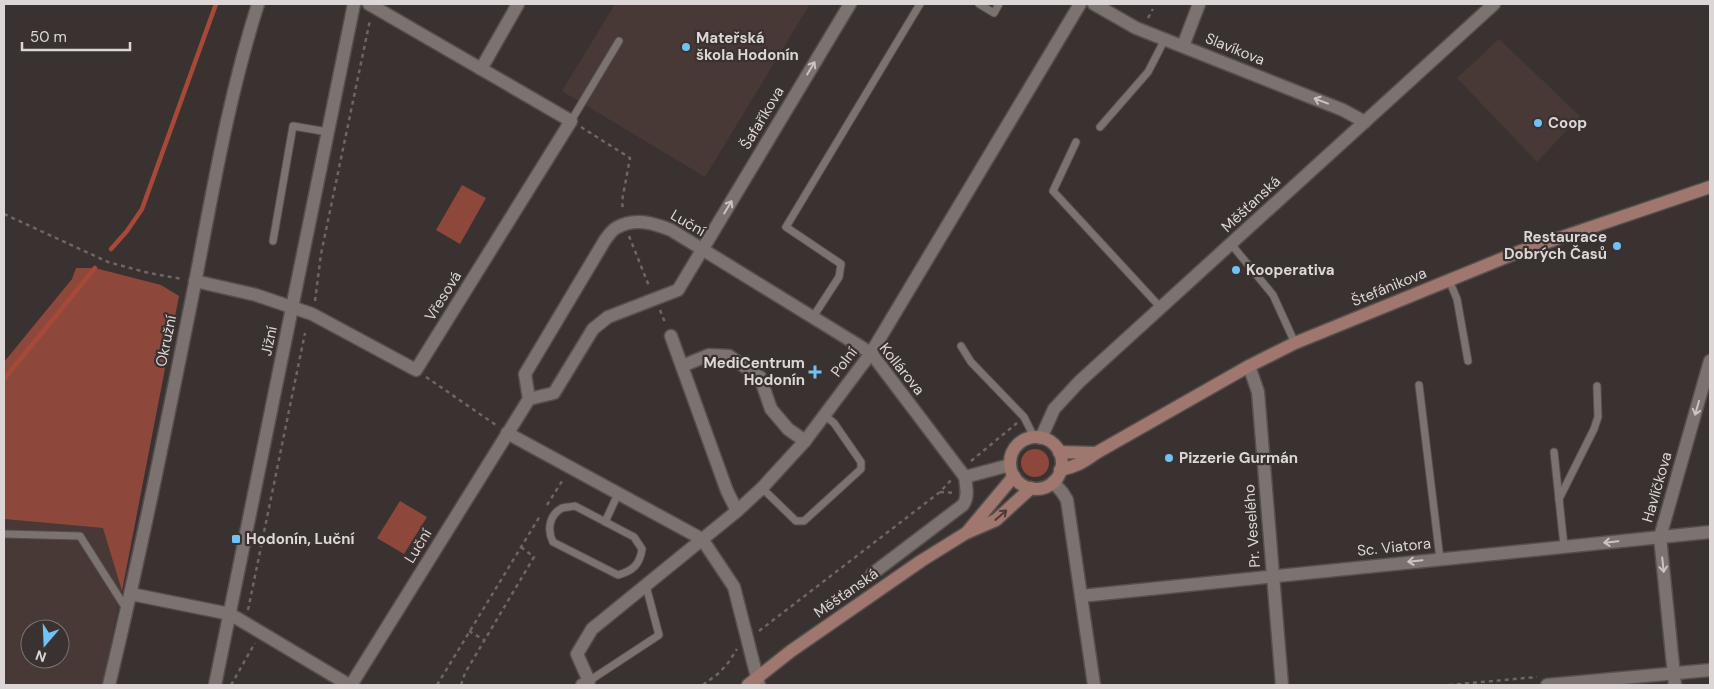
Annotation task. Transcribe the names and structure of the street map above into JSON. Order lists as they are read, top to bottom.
{
  "streets": {
    "main road": ["Měšťanská", "Štefánikova"],
    "street": [
      "Slavíkova",
      "Šafaříkova",
      "Luční",
      "Vřesová",
      "Okružní",
      "Jižní",
      "Polní",
      "Kollárova",
      "Havlíčkova",
      "Pr. Veselého",
      "Sc. Viatora"
    ]
  },
  "crossings": [
    ["Slavíkova", "Měšťanská"],
    ["Šafaříkova", "Luční"],
    ["Šafaříkova", "Kollárova"],
    ["Měšťanská", "Štefánikova"],
    ["Měšťanská", "Kollárova"],
    ["Luční", "Kollárova"],
    ["Štefánikova", "Pr. Veselého"],
    ["Polní", "Kollárova"],
    ["Havlíčkova", "Sc. Viatora"],
    ["Pr. Veselého", "Sc. Viatora"]
  ],
  "one_way": [
    "Slavíkova",
    "Šafaříkova",
    "Havlíčkova",
    "Sc. Viatora"
  ],
  "places": {
    "other": [
      "Mateřská škola Hodonín",
      "Coop",
      "Restaurace Dobrých Časů",
      "Kooperativa",
      "Pizzerie Gurmán"
    ],
    "health": ["MediCentrum Hodonín"],
    "transit": ["Hodonín, Luční"]
  },
  "scale_bar": "50 m",
  "north": "bottom"
}
